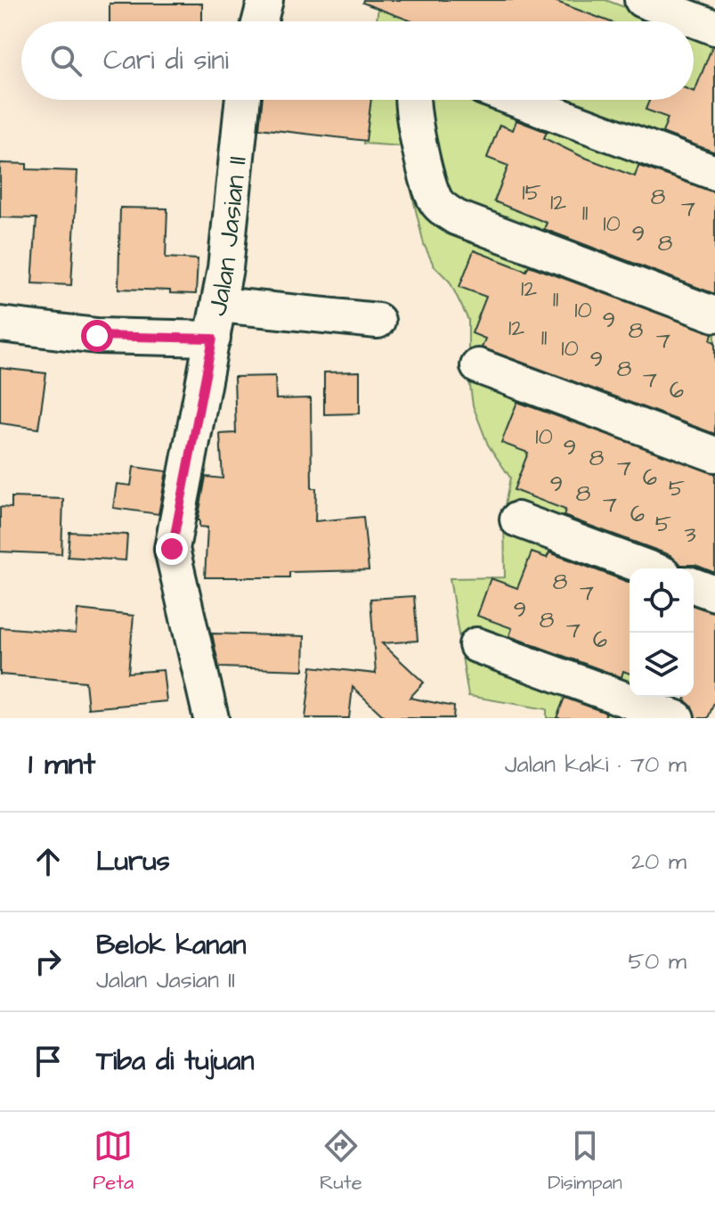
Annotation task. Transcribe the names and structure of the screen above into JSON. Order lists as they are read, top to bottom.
{
  "streets": {
    "street": ["Jalan Jasian II"]
  },
  "house_numbers": [
    "15",
    "8",
    "12",
    "7",
    "11",
    "10",
    "9",
    "8",
    "12",
    "11",
    "10",
    "9",
    "12",
    "8",
    "11",
    "7",
    "10",
    "9",
    "8",
    "7",
    "6",
    "10",
    "9",
    "8",
    "7",
    "6",
    "9",
    "5",
    "8",
    "7",
    "6",
    "5",
    "3",
    "8",
    "7",
    "9",
    "8",
    "7",
    "6"
  ],
  "page": {
    "search": "Cari di sini",
    "heading": ["1 mnt", "Jalan kaki · 70 m"],
    "list": [
      ["Lurus", "20 m"],
      ["Belok kanan", "Jalan Jasian II", "50 m"],
      "Tiba di tujuan"
    ],
    "nav": ["Peta", "Rute", "Disimpan"]
  }
}
